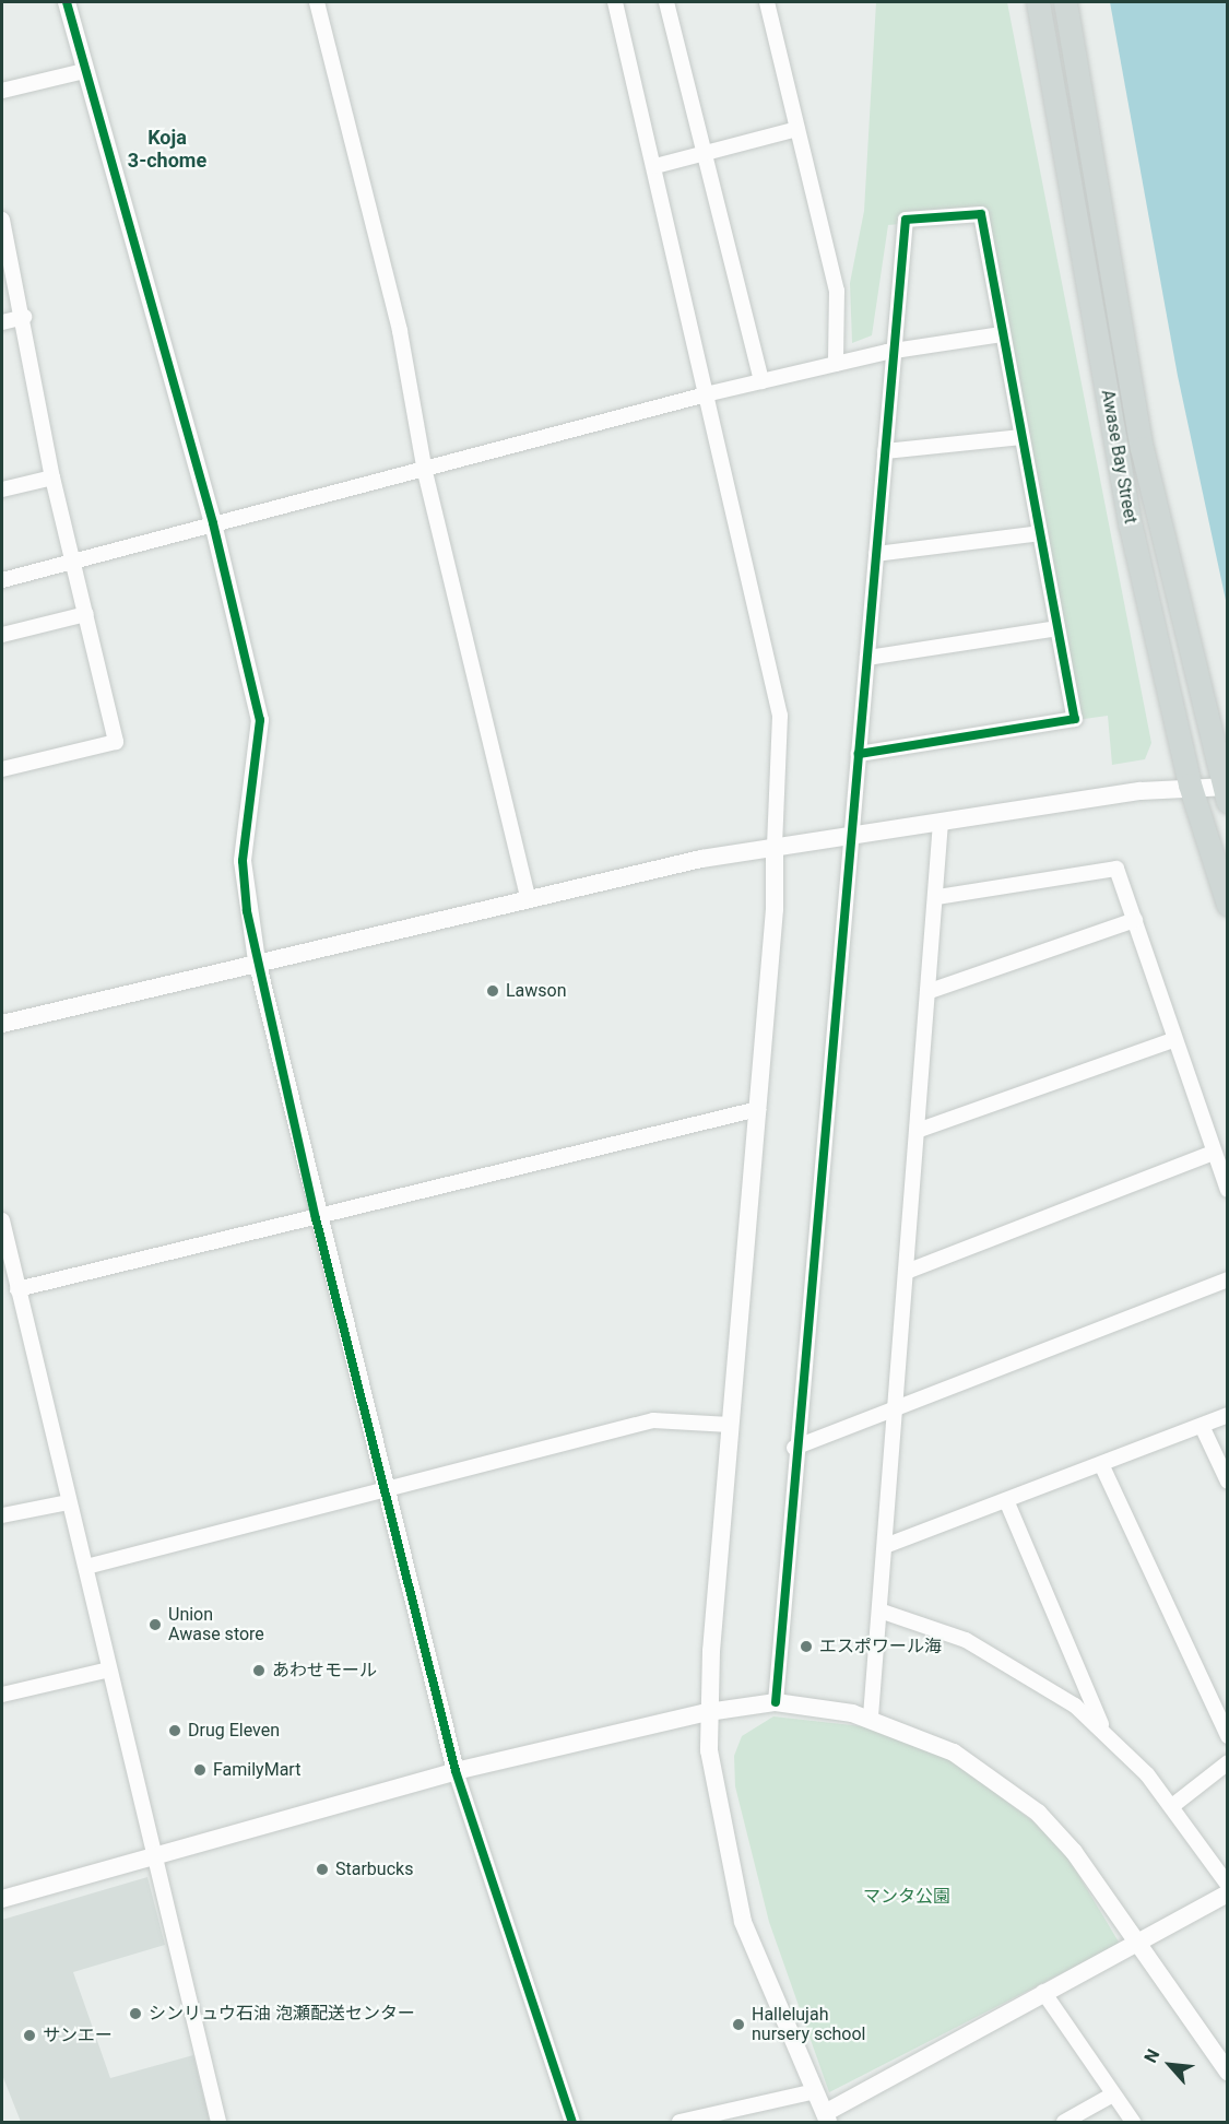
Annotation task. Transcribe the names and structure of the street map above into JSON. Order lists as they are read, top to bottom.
{
  "streets": {
    "main road": ["Awase Bay Street"]
  },
  "districts": ["Koja 3-chome"],
  "parks": ["マンタ公園"],
  "places": [
    "Lawson",
    "Union Awase store",
    "エスポワール海",
    "あわせモール",
    "Drug Eleven",
    "FamilyMart",
    "Starbucks",
    "シンリュウ石油 泡瀬配送センター",
    "Hallelujah nursery school",
    "サンエー"
  ],
  "north": "top left"
}
